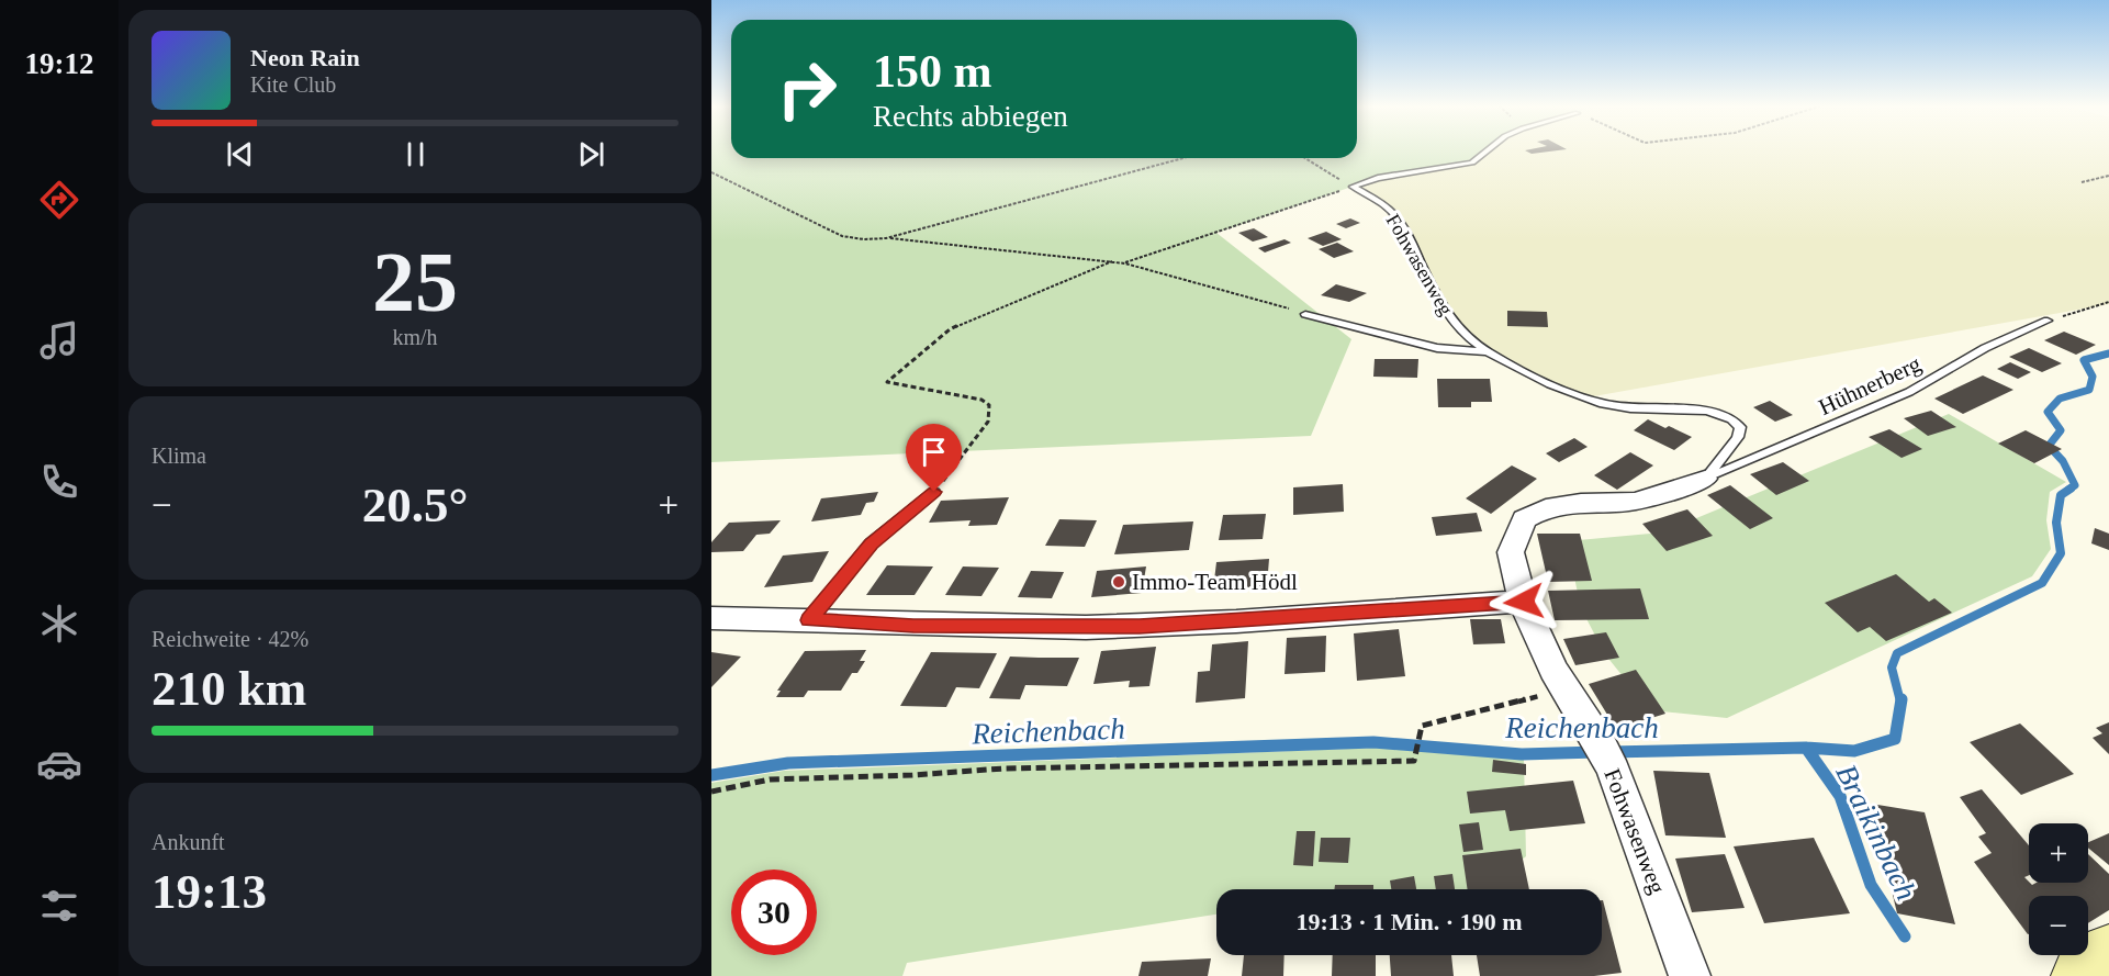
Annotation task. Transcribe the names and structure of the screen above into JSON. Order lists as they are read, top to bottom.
{
  "streets": {
    "street": ["Fohwasenweg"],
    "lane": ["Hühnerberg"]
  },
  "crossings": [
    ["Fohwasenweg", "Hühnerberg"]
  ],
  "water": ["Reichenbach", "Braikinbach"],
  "places": ["Immo-Team Hödl"],
  "page": {
    "tabs": "19:12",
    "turn": ["150 m", "Rechts abbiegen"],
    "song": ["Neon Rain", "Kite Club"],
    "tile": [
      ["25", "km/h"],
      "Klima",
      ["Reichweite · 42%", "210 km"],
      ["Ankunft", "19:13"]
    ],
    "heat": ["−", "20.5°", "+"],
    "map_buttons": ["+", "−"],
    "limit": "30",
    "trip": "19:13 · 1 Min. · 190 m"
  }
}
